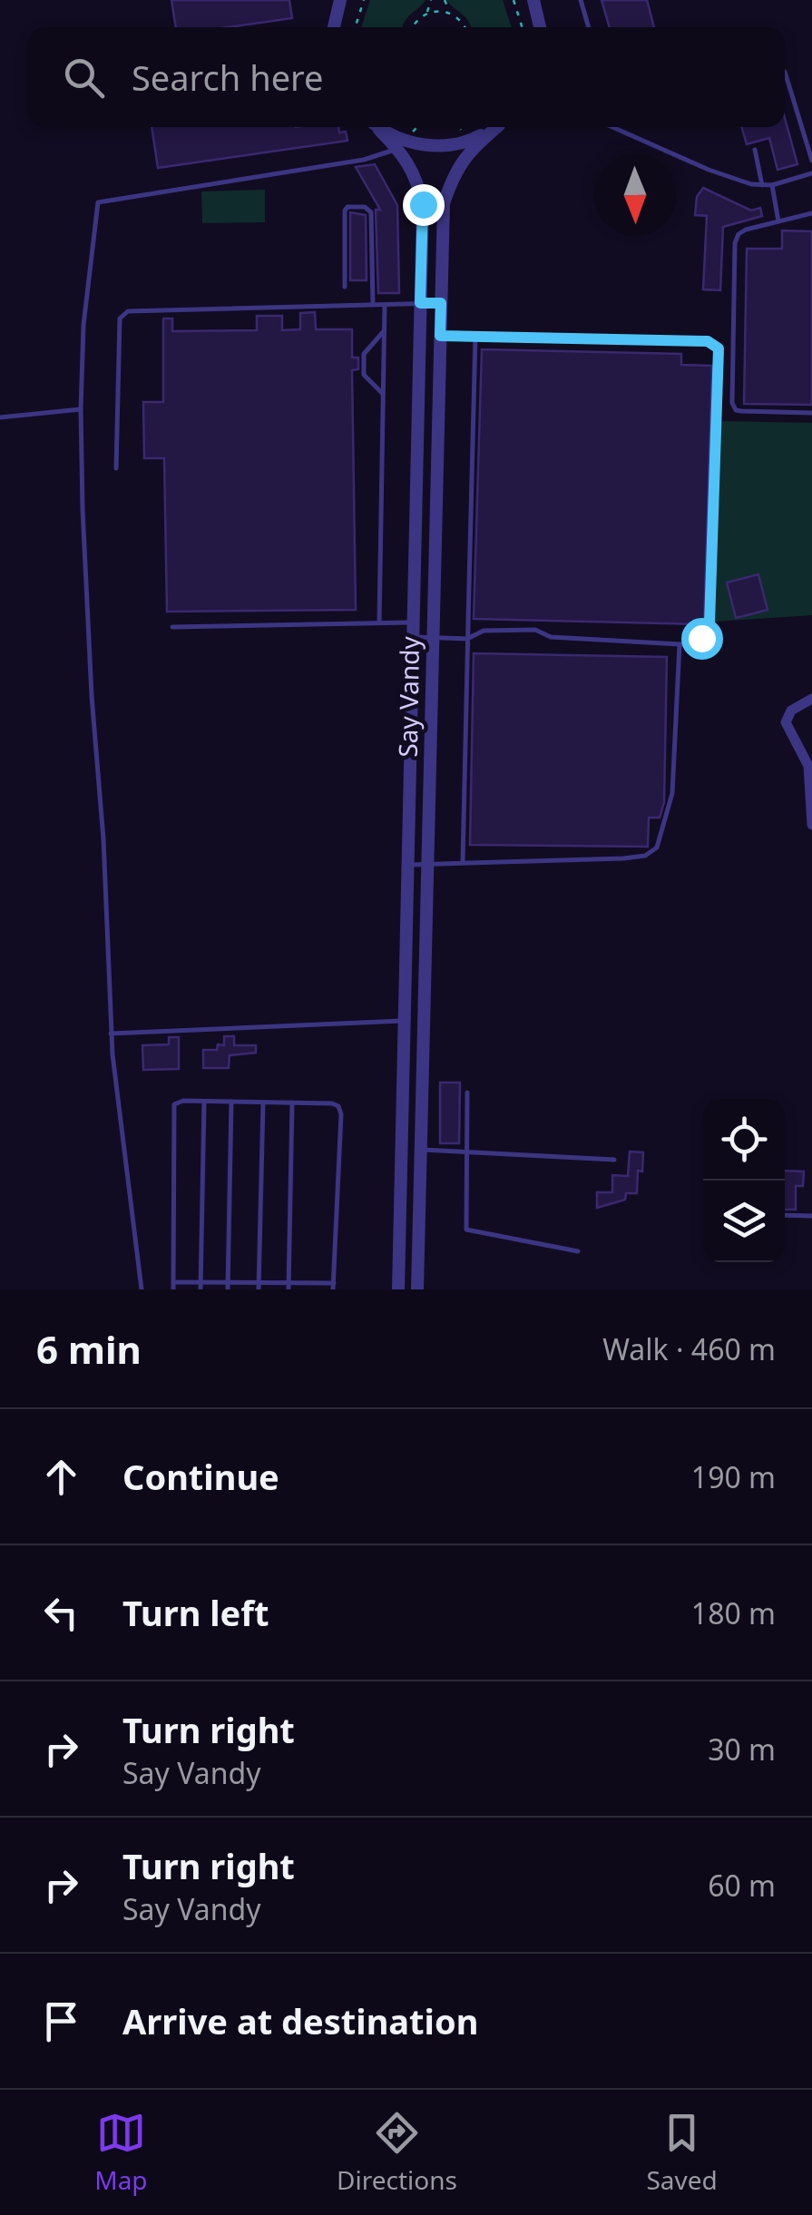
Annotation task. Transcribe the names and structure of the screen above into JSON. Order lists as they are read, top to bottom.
{
  "streets": {
    "street": ["Say Vandy"]
  },
  "north": "bottom",
  "page": {
    "search": "Search here",
    "heading": ["6 min", "Walk · 460 m"],
    "list": [
      ["Continue", "190 m"],
      ["Turn left", "180 m"],
      ["Turn right", "Say Vandy", "30 m"],
      ["Turn right", "Say Vandy", "60 m"],
      "Arrive at destination"
    ],
    "nav": ["Map", "Directions", "Saved"]
  }
}
